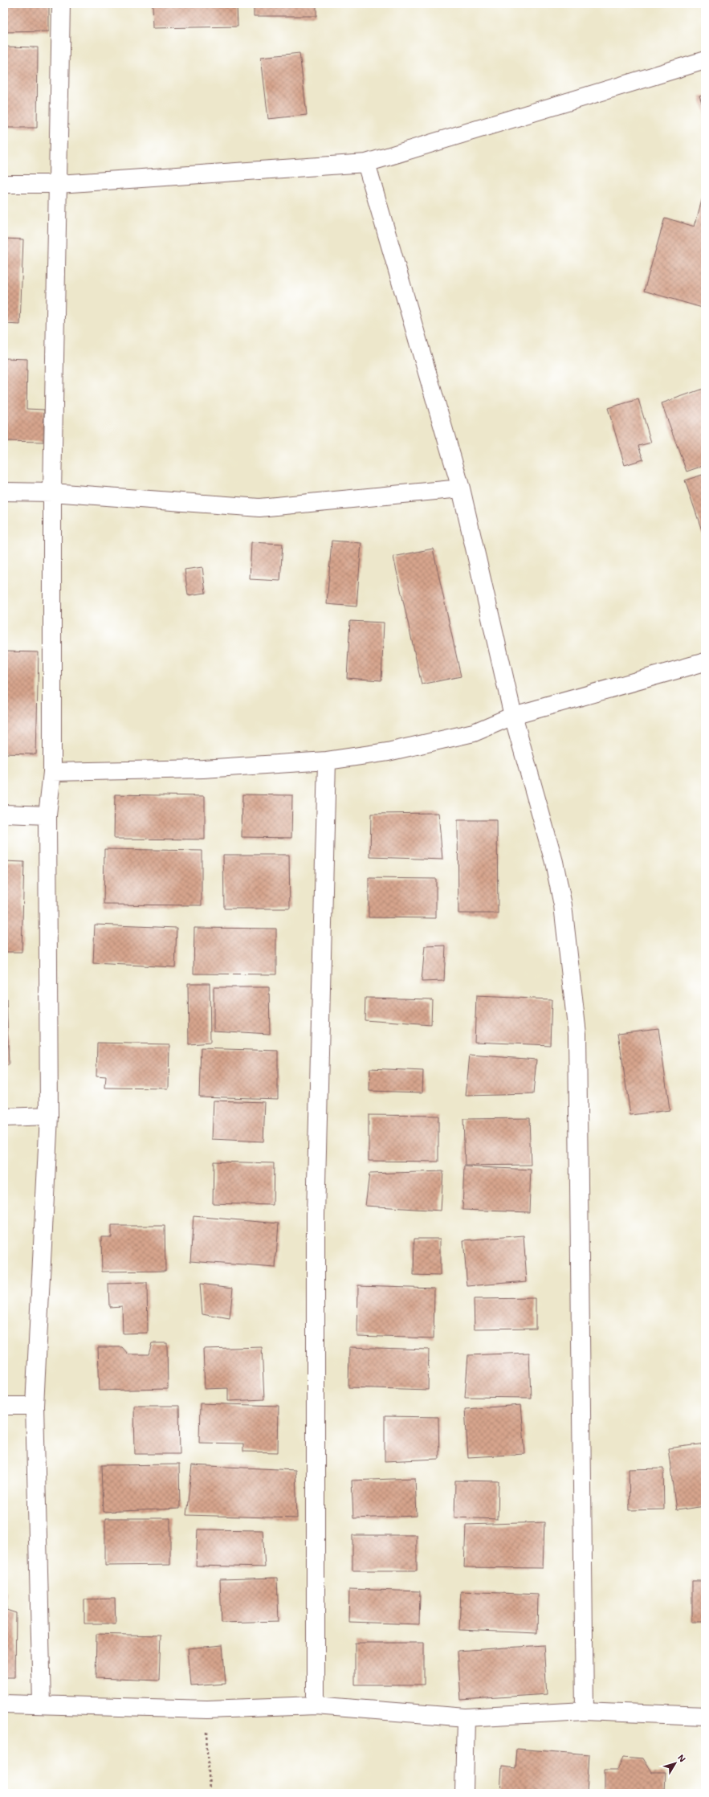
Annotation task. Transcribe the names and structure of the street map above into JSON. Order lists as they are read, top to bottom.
{
  "north": "top right"
}
